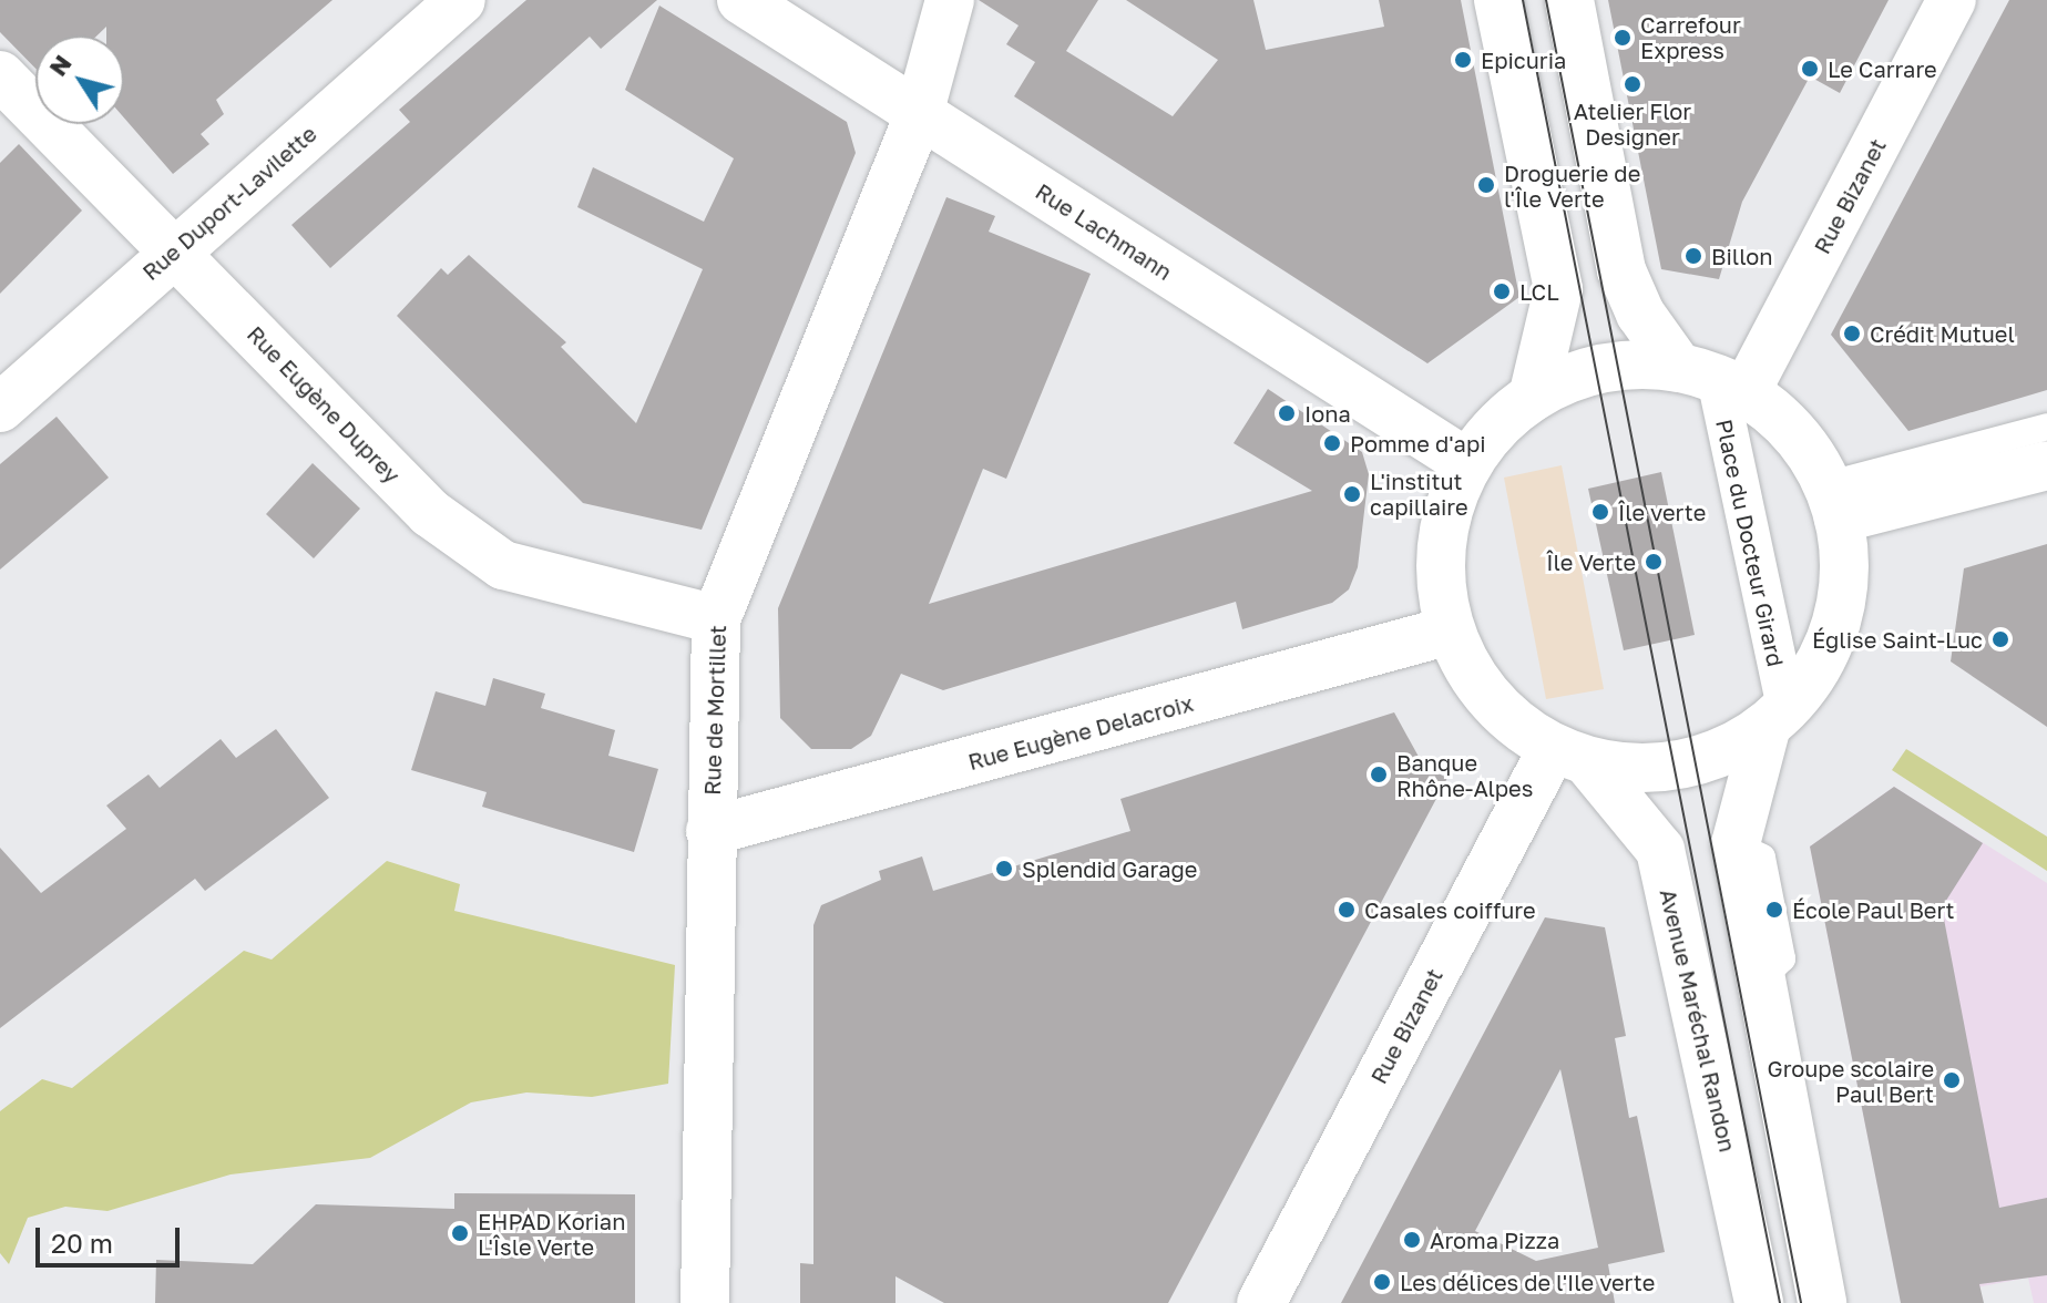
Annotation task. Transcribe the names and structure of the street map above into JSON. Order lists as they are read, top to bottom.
{
  "streets": {
    "street": [
      "Rue Bizanet",
      "Rue Duport-Lavilette",
      "Rue Lachmann",
      "Rue Eugène Duprey",
      "Place du Docteur Girard",
      "Rue de Mortillet",
      "Rue Eugène Delacroix",
      "Avenue Maréchal Randon"
    ]
  },
  "crossings": [
    ["Rue Bizanet", "Place du Docteur Girard"],
    ["Rue Bizanet", "Avenue Maréchal Randon"],
    ["Rue Duport-Lavilette", "Rue Eugène Duprey"],
    ["Rue Lachmann", "Rue de Mortillet"],
    ["Rue Eugène Duprey", "Rue de Mortillet"],
    ["Place du Docteur Girard", "Avenue Maréchal Randon"],
    ["Rue de Mortillet", "Rue Eugène Delacroix"]
  ],
  "places": [
    "Carrefour Express",
    "Epicuria",
    "Le Carrare",
    "Atelier Flor Designer",
    "Droguerie de l'Île Verte",
    "Billon",
    "LCL",
    "Crédit Mutuel",
    "Iona",
    "Pomme d'api",
    "L'institut capillaire",
    "Île verte",
    "Île Verte",
    "Église Saint-Luc",
    "Banque Rhône-Alpes",
    "Splendid Garage",
    "Casales coiffure",
    "École Paul Bert",
    "Groupe scolaire Paul Bert",
    "EHPAD Korian L'Îsle Verte",
    "Aroma Pizza",
    "Les délices de l'Ile verte"
  ],
  "scale_bar": "20 m",
  "north": "top left"
}
